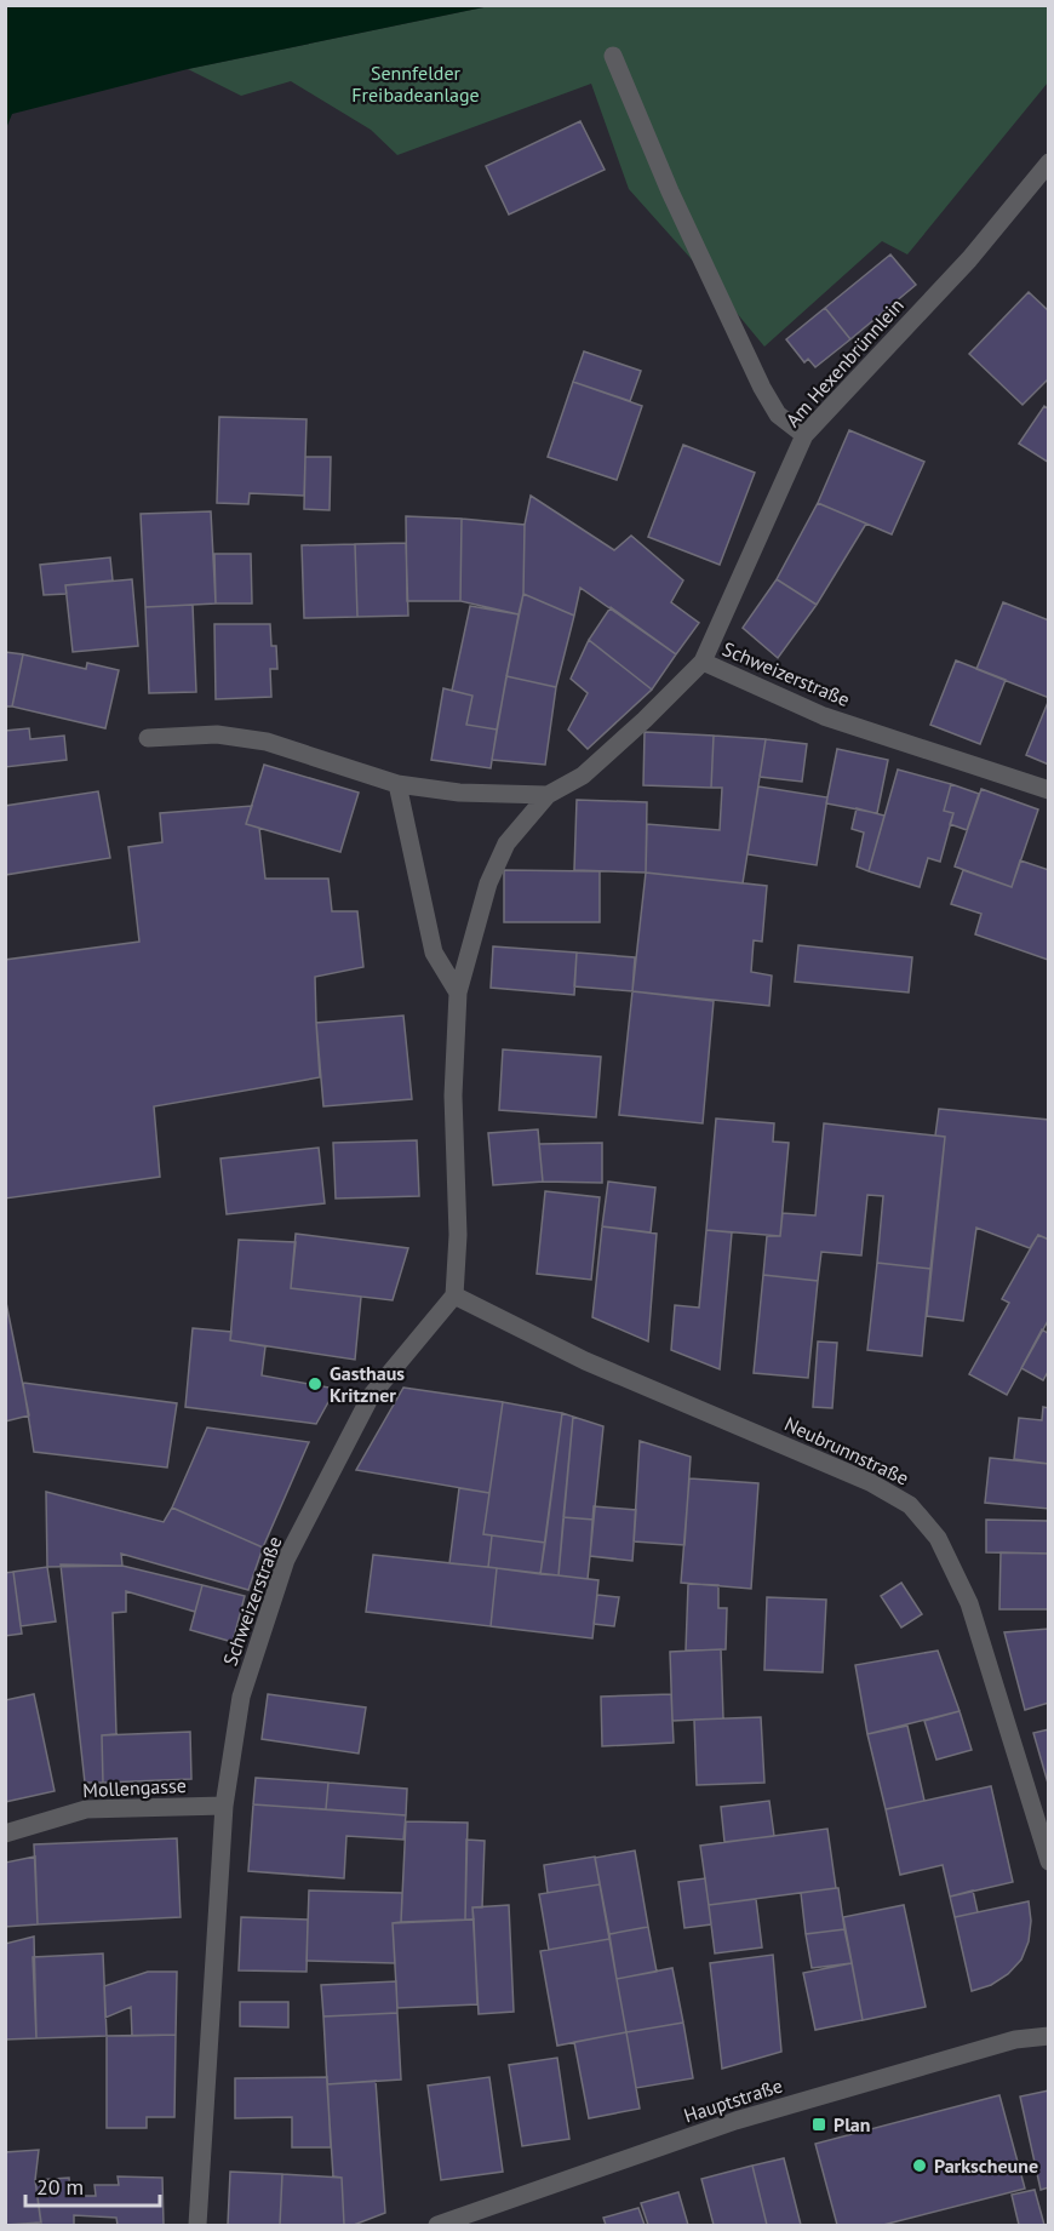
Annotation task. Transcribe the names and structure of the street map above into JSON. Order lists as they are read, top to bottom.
{
  "streets": {
    "street": [
      "Am Hexenbrünnlein",
      "Schweizerstraße",
      "Neubrunnstraße",
      "Mollengasse",
      "Hauptstraße"
    ]
  },
  "crossings": [
    ["Am Hexenbrünnlein", "Schweizerstraße"],
    ["Schweizerstraße", "Neubrunnstraße"],
    ["Schweizerstraße", "Mollengasse"]
  ],
  "parks": ["Sennfelder Freibadeanlage"],
  "places": {
    "other": ["Gasthaus Kritzner", "Parkscheune"],
    "transit": ["Plan"]
  },
  "scale_bar": "20 m"
}
